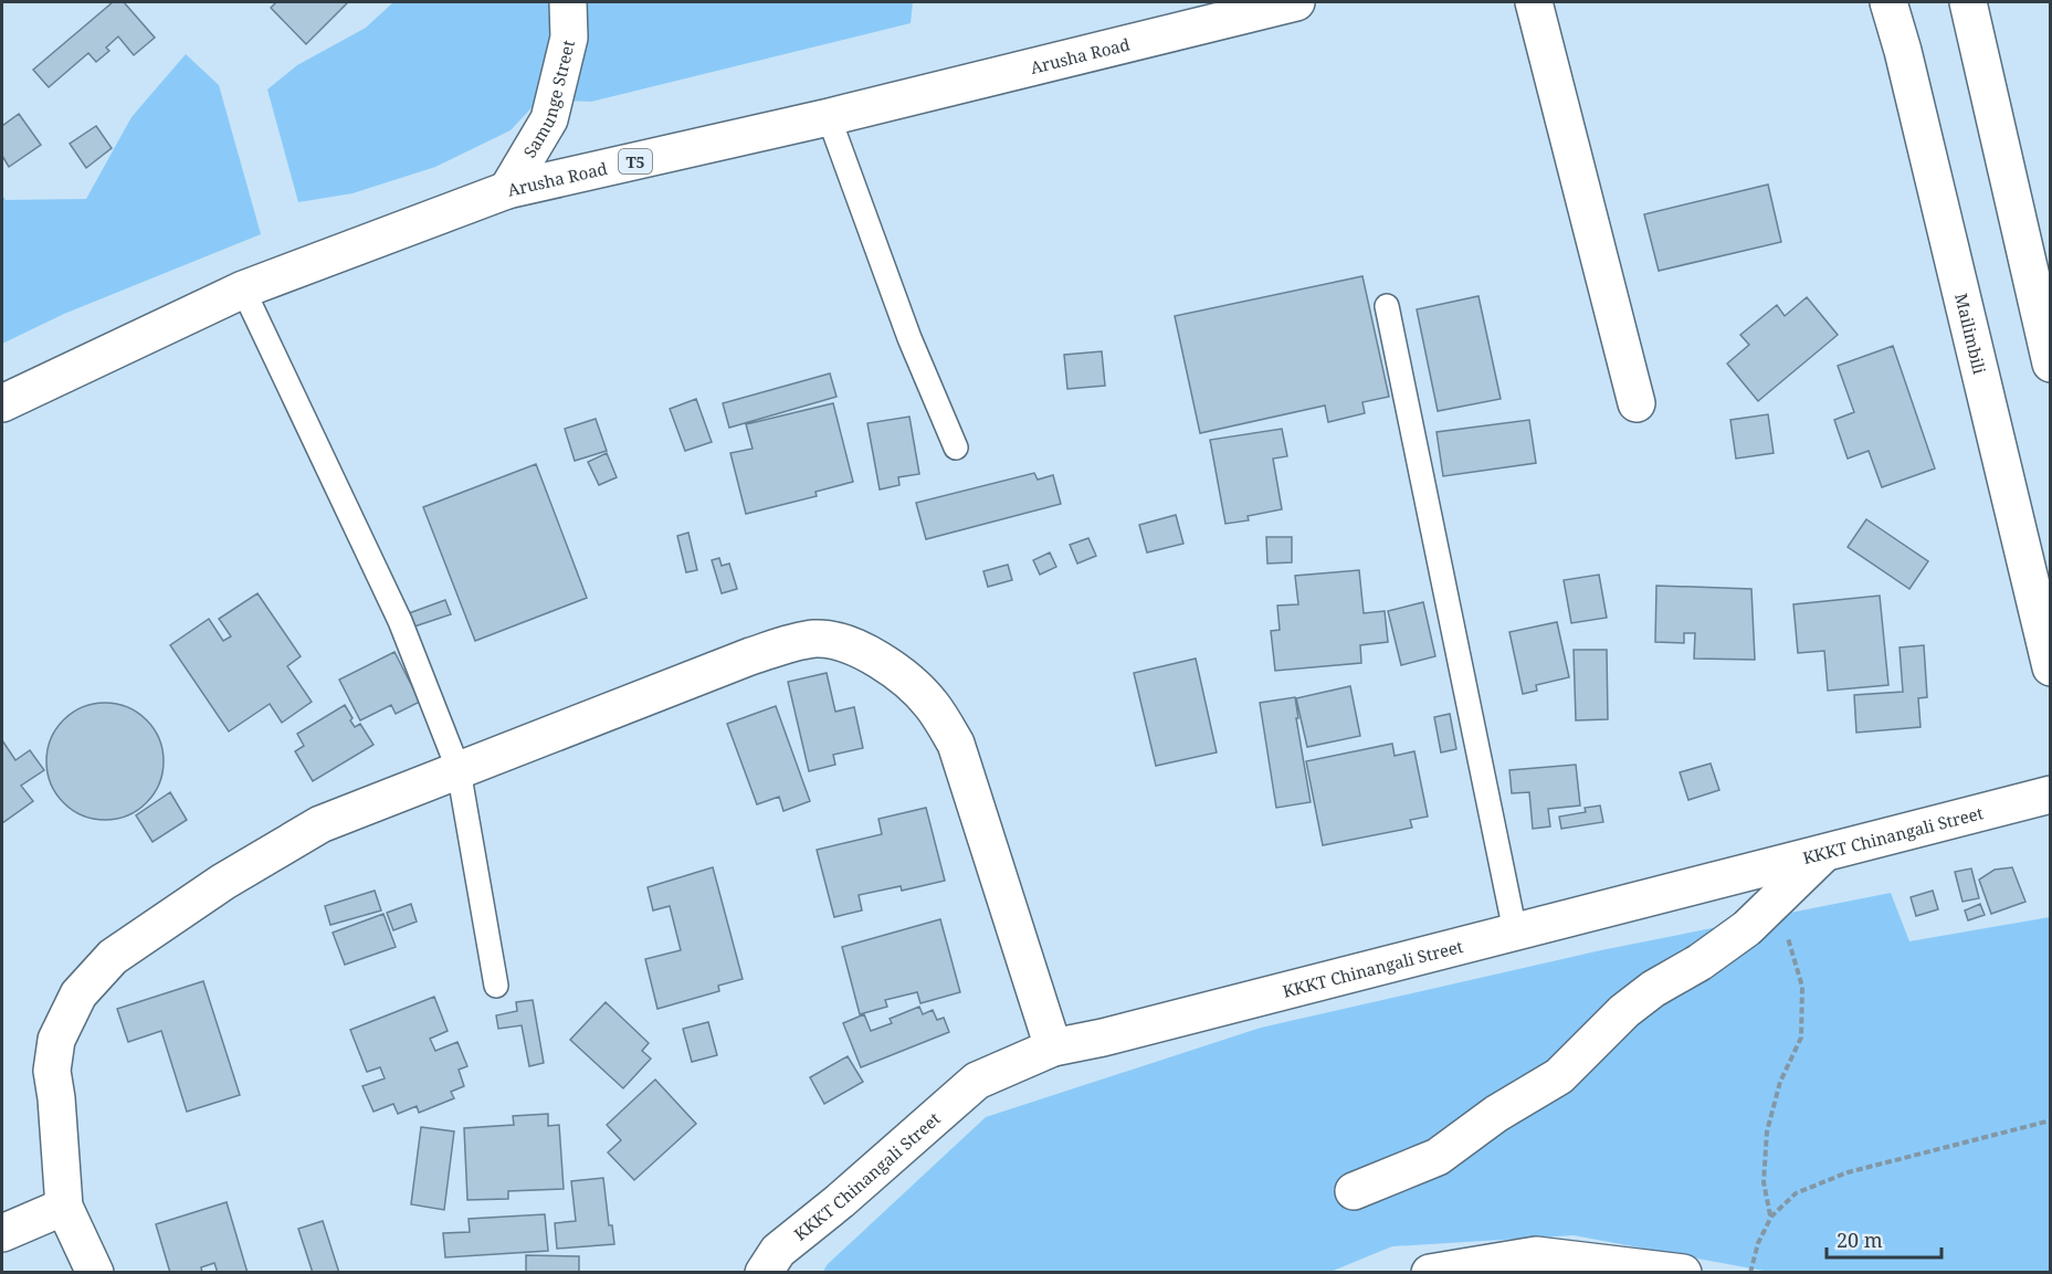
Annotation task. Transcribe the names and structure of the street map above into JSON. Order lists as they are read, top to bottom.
{
  "streets": {
    "main road": [
      "Arusha Road",
      "Samunge Street",
      "T5",
      "Mailimbili",
      "KKKT Chinangali Street"
    ]
  },
  "crossings": [
    ["Arusha Road", "Samunge Street"]
  ],
  "scale_bar": "20 m"
}
